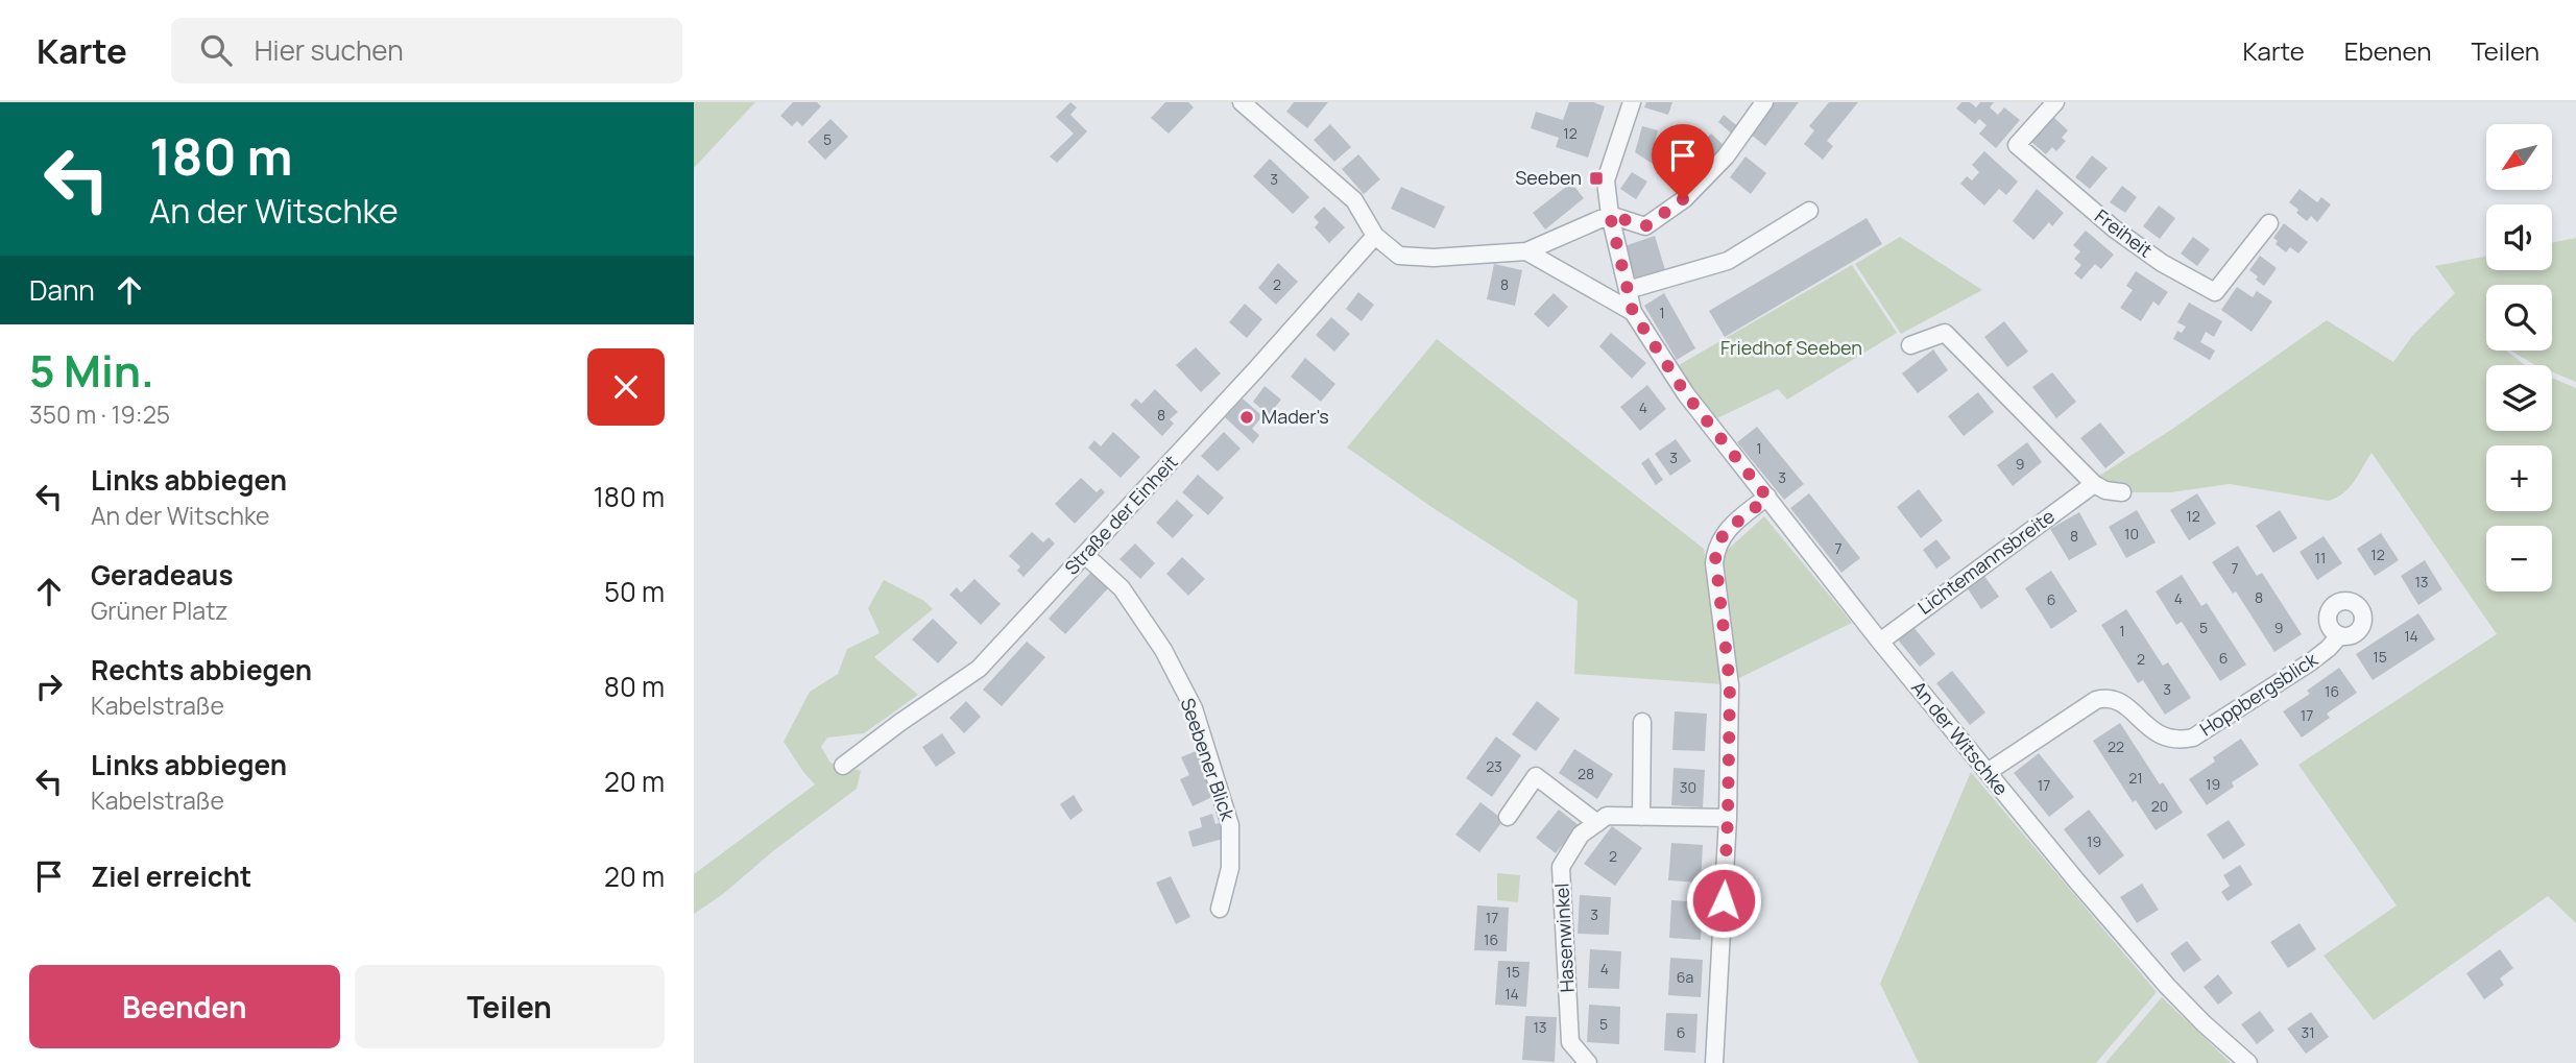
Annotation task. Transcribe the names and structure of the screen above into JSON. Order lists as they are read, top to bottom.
{
  "streets": {
    "street": [
      "Freiheit",
      "Straße der Einheit",
      "Lichtemannsbreite",
      "Hoppbergsblick",
      "An der Witschke",
      "Seebener Blick",
      "Hasenwinkel"
    ]
  },
  "crossings": [
    ["Straße der Einheit", "Seebener Blick"],
    ["Lichtemannsbreite", "An der Witschke"],
    ["Hoppbergsblick", "An der Witschke"]
  ],
  "parks": ["Friedhof Seeben"],
  "places": {
    "transit": ["Seeben"],
    "other": ["Mader's"]
  },
  "house_numbers": [
    "12",
    "5",
    "3",
    "2",
    "8",
    "1",
    "4",
    "8",
    "1",
    "3",
    "9",
    "3",
    "12",
    "10",
    "8",
    "7",
    "12",
    "11",
    "7",
    "13",
    "8",
    "4",
    "6",
    "5",
    "9",
    "1",
    "14",
    "15",
    "6",
    "2",
    "3",
    "16",
    "17",
    "22",
    "23",
    "28",
    "21",
    "19",
    "17",
    "30",
    "20",
    "19",
    "2",
    "3",
    "17",
    "16",
    "4",
    "15",
    "6a",
    "14",
    "5",
    "13",
    "6",
    "31"
  ],
  "north": "bottom left",
  "page": {
    "header": "Karte",
    "search": "Hier suchen",
    "nav": ["Karte", "Ebenen", "Teilen"],
    "turn": ["180 m", "An der Witschke"],
    "map_buttons": ["+", "−"],
    "then": "Dann",
    "heading": ["5 Min.", "350 m · 19:25"],
    "list": [
      {
        "name": "Links abbiegen",
        "note": "An der Witschke",
        "value": "180 m"
      },
      {
        "name": "Geradeaus",
        "note": "Grüner Platz",
        "value": "50 m"
      },
      {
        "name": "Rechts abbiegen",
        "note": "Kabelstraße",
        "value": "80 m"
      },
      {
        "name": "Links abbiegen",
        "note": "Kabelstraße",
        "value": "20 m"
      },
      {
        "name": "Ziel erreicht",
        "value": "20 m"
      }
    ],
    "buttons": ["Beenden", "Teilen"]
  }
}
